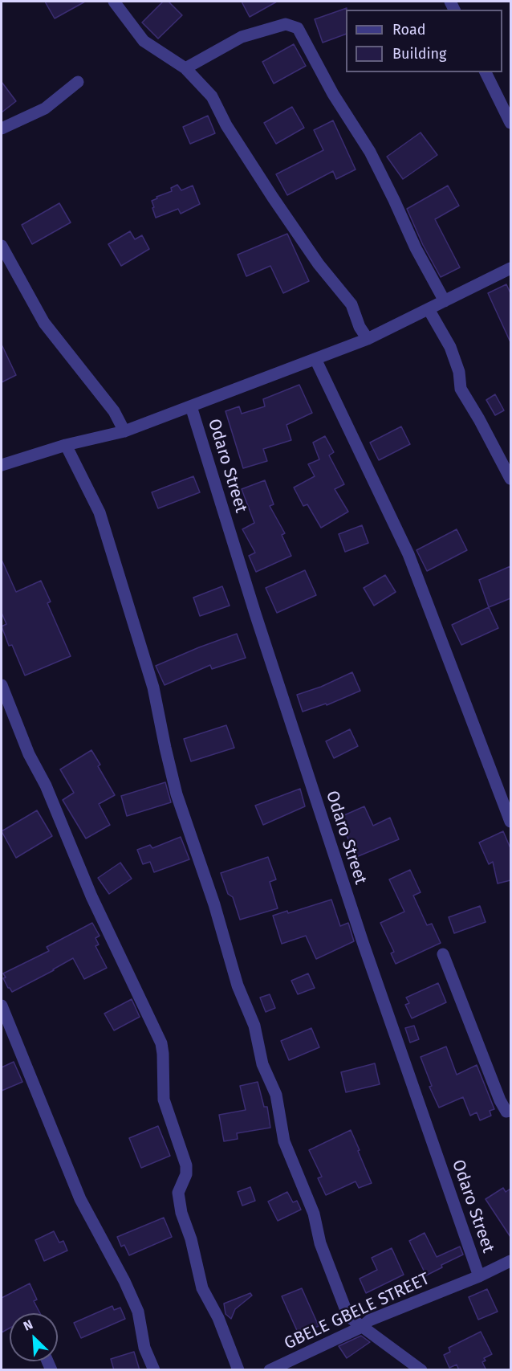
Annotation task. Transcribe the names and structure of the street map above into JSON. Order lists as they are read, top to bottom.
{
  "streets": {
    "street": ["Odaro Street", "GBELE GBELE STREET"]
  },
  "crossings": [
    ["Odaro Street", "GBELE GBELE STREET"]
  ],
  "legend": ["Road", "Building"],
  "north": "top left"
}
